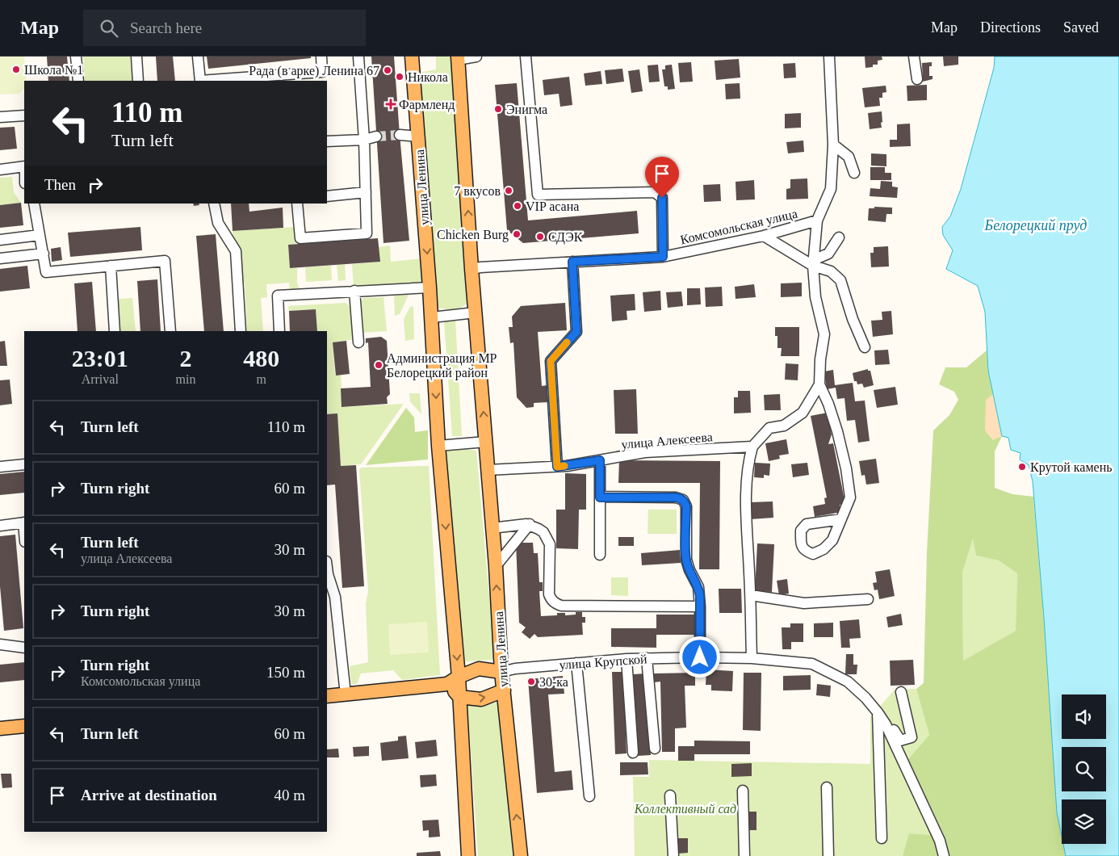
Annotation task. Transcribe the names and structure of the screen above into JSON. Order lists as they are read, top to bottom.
{
  "streets": {
    "main road": ["улица Ленина", "улица Крупской"],
    "street": ["Комсомольская улица", "улица Алексеева"]
  },
  "crossings": [
    ["улица Ленина", "Комсомольская улица"],
    ["улица Ленина", "улица Алексеева"],
    ["улица Ленина", "улица Крупской"]
  ],
  "water": ["Белорецкий пруд"],
  "parks": ["Коллективный сад"],
  "places": {
    "other": [
      "Школа №1",
      "Рада (в арке) Ленина 67",
      "Никола",
      "Энигма",
      "7 вкусов",
      "VIP асана",
      "Chicken Burg",
      "СДЭК",
      "Администрация МР Белорецкий район",
      "Крутой камень",
      "30-ка"
    ],
    "health": ["Фармленд"]
  },
  "page": {
    "header": "Map",
    "search": "Search here",
    "nav": ["Map", "Directions", "Saved"],
    "turn": ["110 m", "Turn left"],
    "then": "Then",
    "eta": [
      "23:01",
      "Arrival",
      "2",
      "min",
      "480",
      "m"
    ],
    "list": [
      {
        "name": "Turn left",
        "value": "110 m"
      },
      {
        "name": "Turn right",
        "value": "60 m"
      },
      {
        "name": "Turn left",
        "note": "улица Алексеева",
        "value": "30 m"
      },
      {
        "name": "Turn right",
        "value": "30 m"
      },
      {
        "name": "Turn right",
        "note": "Комсомольская улица",
        "value": "150 m"
      },
      {
        "name": "Turn left",
        "value": "60 m"
      },
      {
        "name": "Arrive at destination",
        "value": "40 m"
      }
    ]
  }
}
